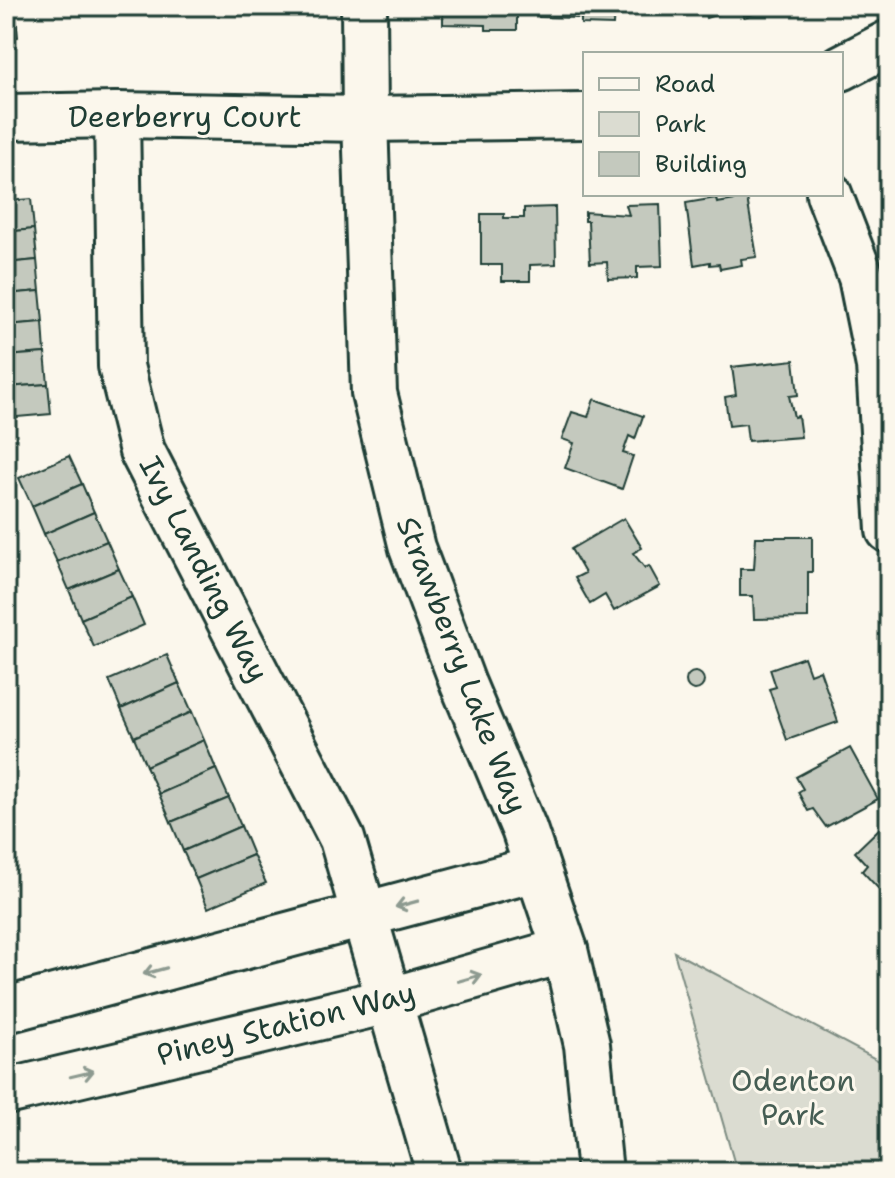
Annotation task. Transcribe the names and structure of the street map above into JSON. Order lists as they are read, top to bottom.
{
  "streets": {
    "street": [
      "Deerberry Court",
      "Ivy Landing Way",
      "Strawberry Lake Way",
      "Piney Station Way"
    ]
  },
  "crossings": [
    ["Deerberry Court", "Ivy Landing Way"],
    ["Deerberry Court", "Strawberry Lake Way"],
    ["Ivy Landing Way", "Piney Station Way"],
    ["Strawberry Lake Way", "Piney Station Way"]
  ],
  "parks": ["Odenton Park"],
  "legend": ["Road", "Park", "Building"]
}
